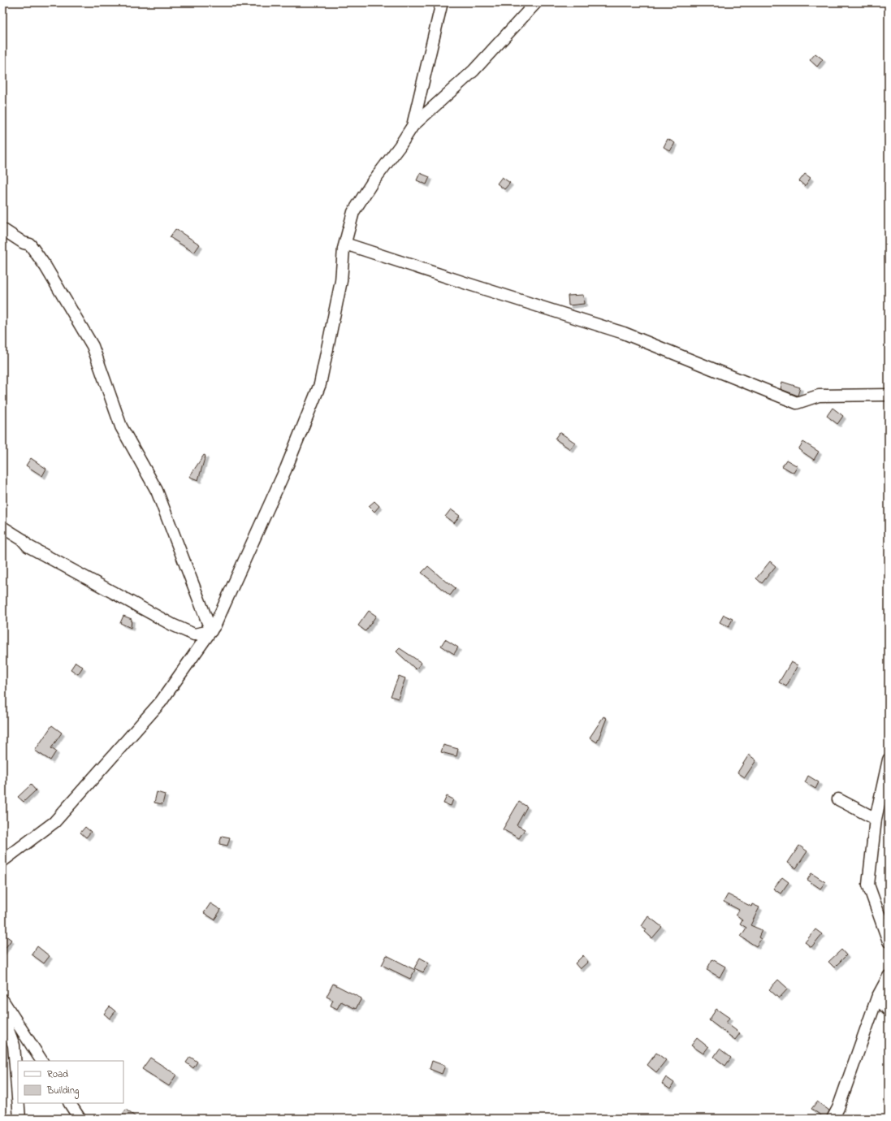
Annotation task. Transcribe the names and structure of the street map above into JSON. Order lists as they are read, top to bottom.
{
  "legend": ["Road", "Building"]
}
